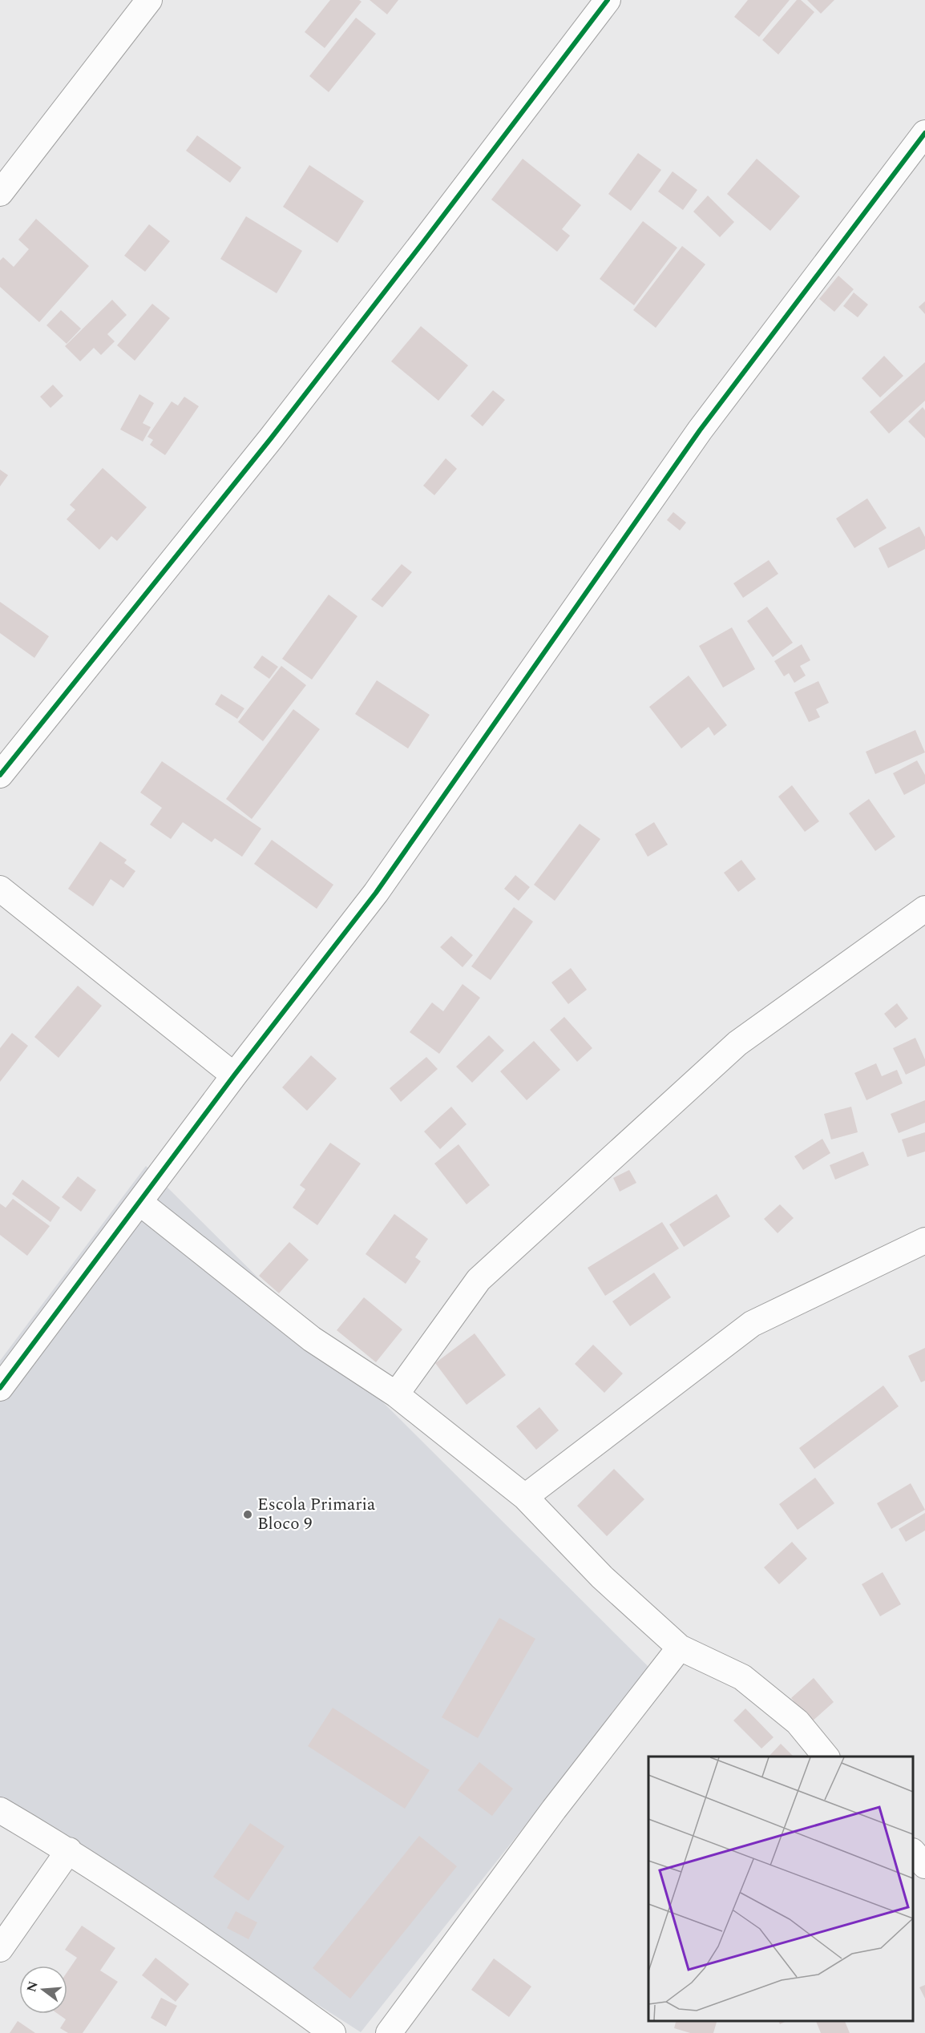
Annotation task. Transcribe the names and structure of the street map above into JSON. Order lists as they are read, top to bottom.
{
  "places": ["Escola Primaria Bloco 9"],
  "north": "left"
}
